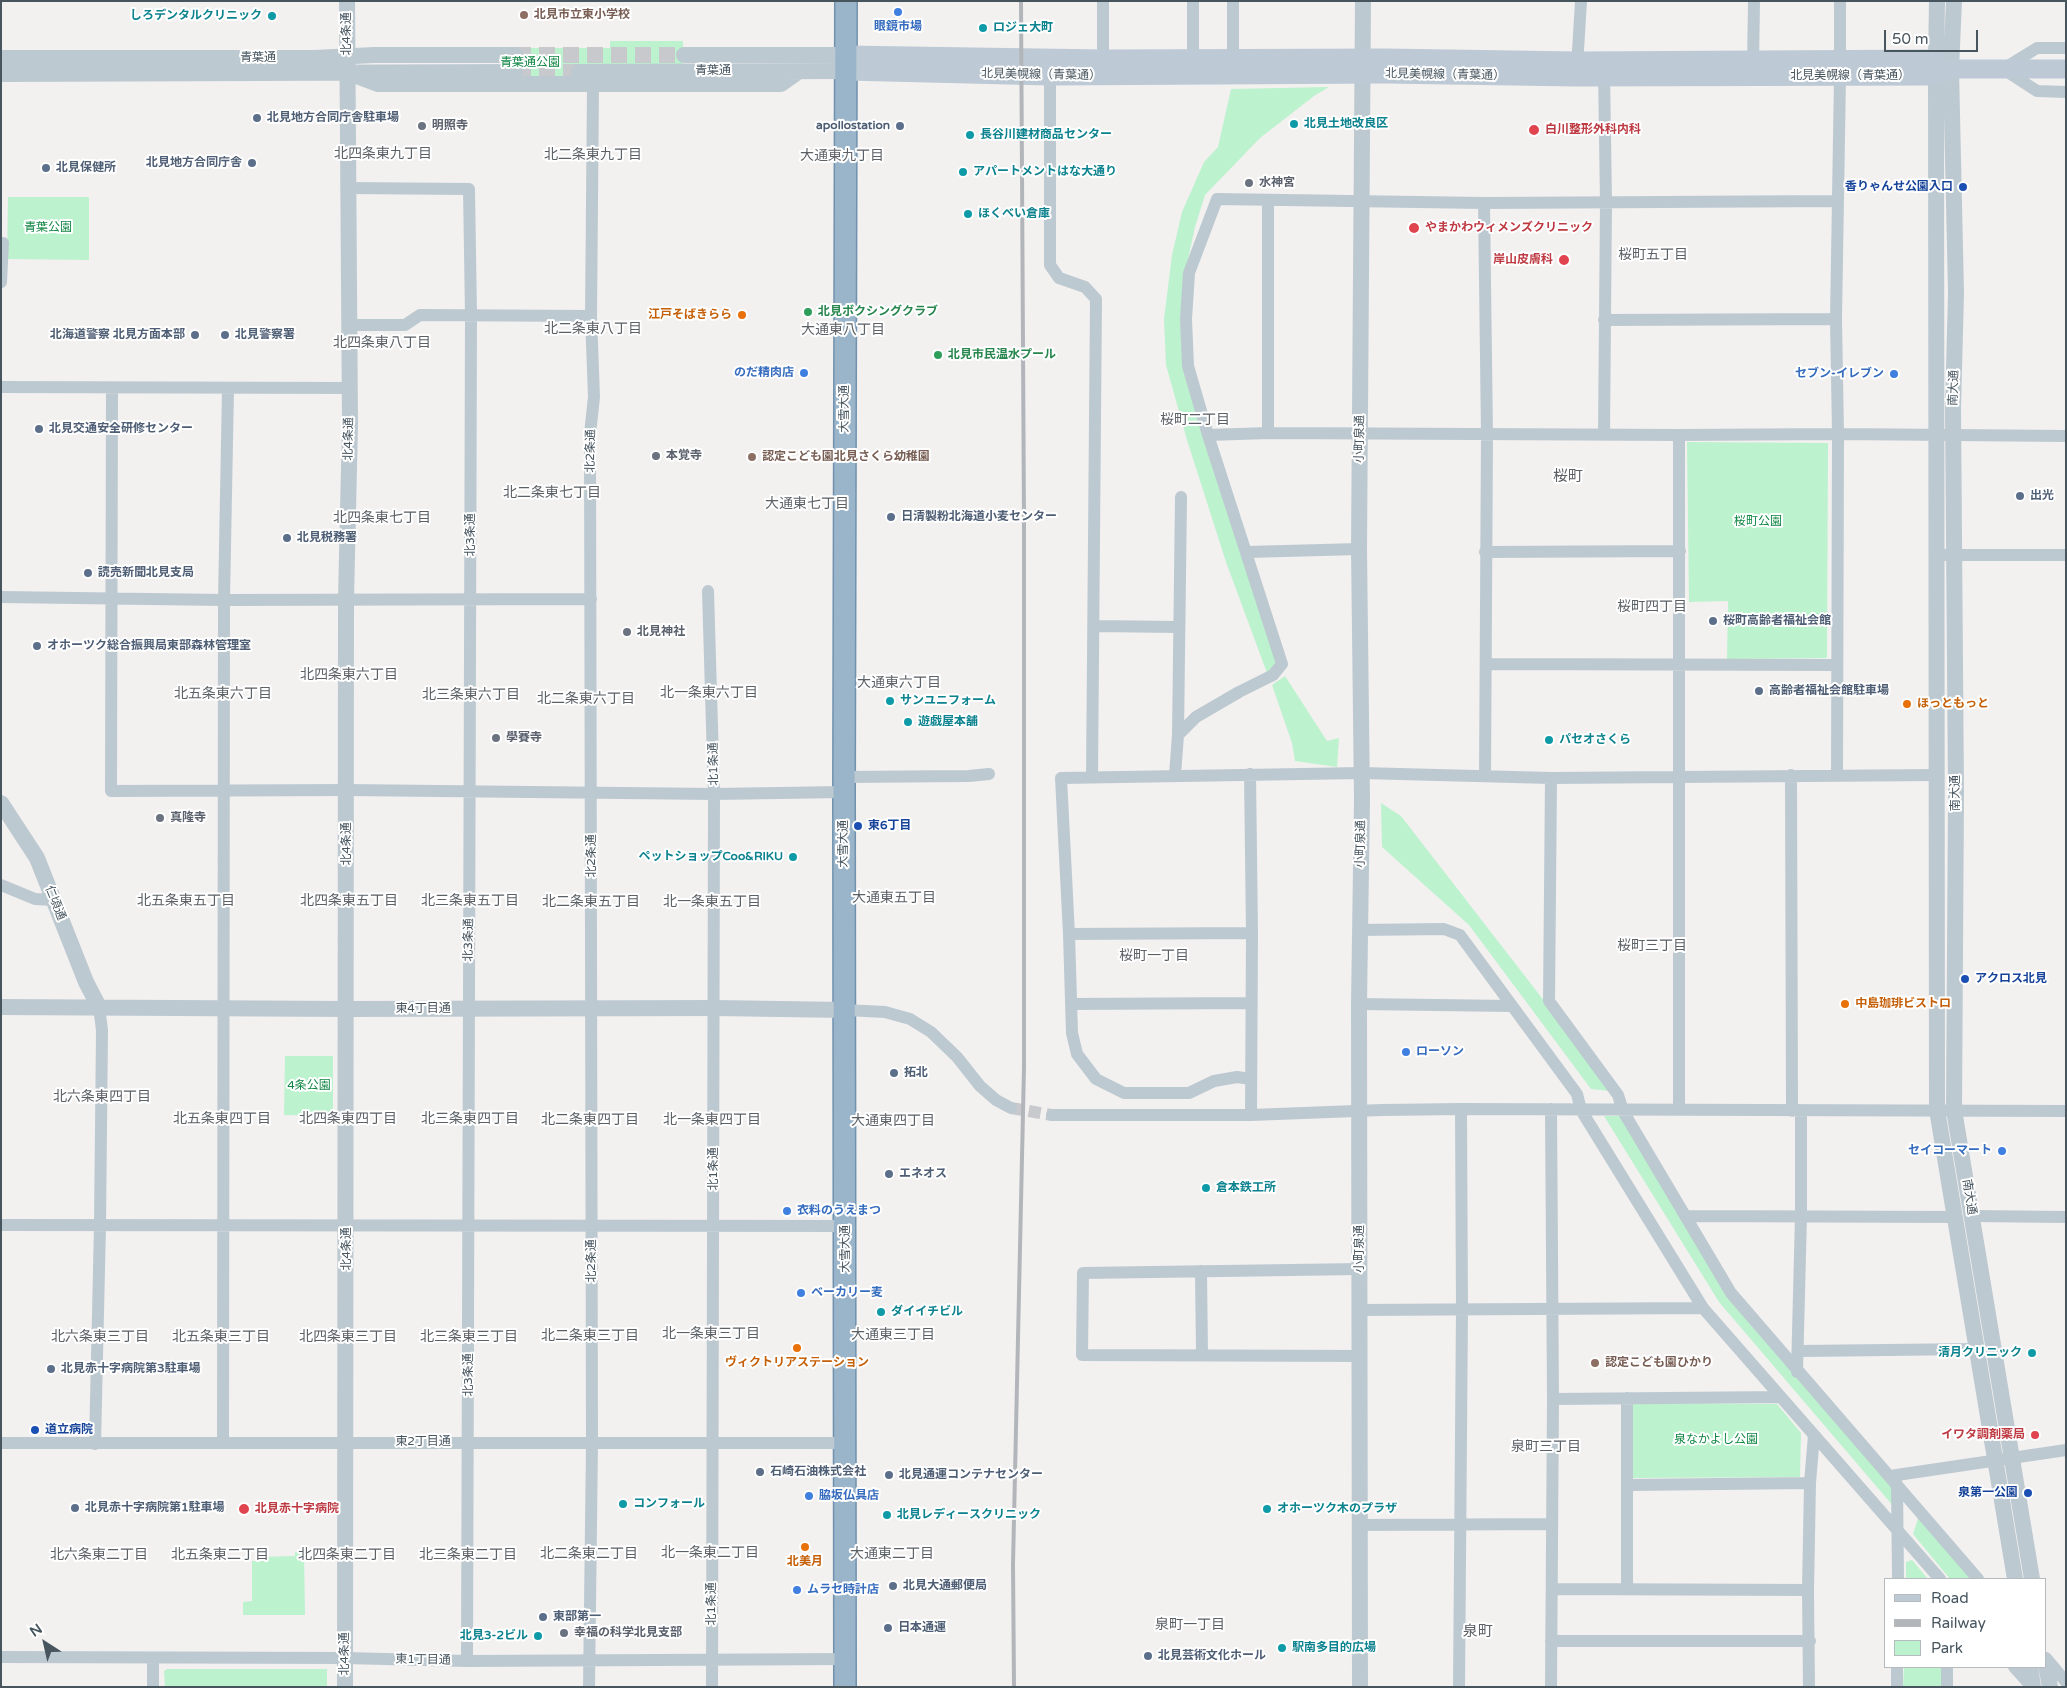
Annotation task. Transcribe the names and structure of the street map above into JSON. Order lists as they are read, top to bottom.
{
  "streets": {
    "highway": ["大雪大通"],
    "main road": ["北見美幌線（青葉通）"],
    "street": [
      "北4条通",
      "青葉通",
      "南大通",
      "小町泉通",
      "北2条通",
      "北3条通",
      "北1条通",
      "仁頃通",
      "東4丁目通",
      "東2丁目通",
      "東1丁目通"
    ]
  },
  "crossings": [
    ["北4条通", "青葉通"],
    ["北4条通", "北3条通"],
    ["北4条通", "東4丁目通"],
    ["北4条通", "東2丁目通"],
    ["北4条通", "東1丁目通"],
    ["青葉通", "北見美幌線（青葉通）"],
    ["青葉通", "大雪大通"],
    ["北見美幌線（青葉通）", "南大通"],
    ["北見美幌線（青葉通）", "大雪大通"],
    ["北見美幌線（青葉通）", "小町泉通"],
    ["大雪大通", "東4丁目通"],
    ["大雪大通", "東2丁目通"],
    ["大雪大通", "東1丁目通"],
    ["北2条通", "東4丁目通"],
    ["北2条通", "東2丁目通"],
    ["北2条通", "東1丁目通"],
    ["北3条通", "東4丁目通"],
    ["北3条通", "東2丁目通"],
    ["北3条通", "東1丁目通"],
    ["北1条通", "東4丁目通"],
    ["北1条通", "東2丁目通"],
    ["北1条通", "東1丁目通"],
    ["仁頃通", "東4丁目通"]
  ],
  "districts": [
    "北四条東九丁目",
    "北二条東九丁目",
    "大通東九丁目",
    "桜町五丁目",
    "北二条東八丁目",
    "大通東八丁目",
    "北四条東八丁目",
    "桜町二丁目",
    "桜町",
    "北二条東七丁目",
    "大通東七丁目",
    "北四条東七丁目",
    "桜町四丁目",
    "北四条東六丁目",
    "大通東六丁目",
    "北一条東六丁目",
    "北五条東六丁目",
    "北三条東六丁目",
    "北二条東六丁目",
    "大通東五丁目",
    "北五条東五丁目",
    "北四条東五丁目",
    "北三条東五丁目",
    "北二条東五丁目",
    "北一条東五丁目",
    "桜町三丁目",
    "桜町一丁目",
    "北六条東四丁目",
    "北五条東四丁目",
    "北四条東四丁目",
    "北三条東四丁目",
    "北二条東四丁目",
    "北一条東四丁目",
    "大通東四丁目",
    "北一条東三丁目",
    "大通東三丁目",
    "北二条東三丁目",
    "北六条東三丁目",
    "北五条東三丁目",
    "北四条東三丁目",
    "北三条東三丁目",
    "泉町三丁目",
    "北一条東二丁目",
    "北二条東二丁目",
    "大通東二丁目",
    "北六条東二丁目",
    "北五条東二丁目",
    "北四条東二丁目",
    "北三条東二丁目",
    "泉町一丁目",
    "泉町"
  ],
  "parks": [
    "青葉通公園",
    "青葉公園",
    "桜町公園",
    "4条公園",
    "泉なかよし公園"
  ],
  "places": [
    "眼鏡市場",
    "北見市立東小学校",
    "しろデンタルクリニック",
    "ロジェ大町",
    "北見地方合同庁舎駐車場",
    "北見土地改良区",
    "明照寺",
    "apollostation",
    "白川整形外科内科",
    "長谷川建材商品センター",
    "北見地方合同庁舎",
    "北見保健所",
    "アパートメントはな大通り",
    "水神宮",
    "香りゃんせ公園入口",
    "ほくべい倉庫",
    "やまかわウィメンズクリニック",
    "岸山皮膚科",
    "北見ボクシングクラブ",
    "江戸そばきらら",
    "北海道警察 北見方面本部",
    "北見警察署",
    "北見市民温水プール",
    "のだ精肉店",
    "セブン-イレブン",
    "北見交通安全研修センター",
    "本覚寺",
    "認定こども園北見さくら幼稚園",
    "出光",
    "日清製粉北海道小麦センター",
    "北見税務署",
    "読売新聞北見支局",
    "桜町高齢者福祉会館",
    "北見神社",
    "オホーツク総合振興局東部森林管理室",
    "高齢者福祉会館駐車場",
    "サンユニフォーム",
    "ほっともっと",
    "遊戯屋本舗",
    "學賽寺",
    "パセオさくら",
    "真隆寺",
    "東6丁目",
    "ペットショップCoo&RIKU",
    "アクロス北見",
    "中島珈琲ビストロ",
    "ローソン",
    "拓北",
    "セイコーマート",
    "エネオス",
    "倉本鉄工所",
    "衣料のうえまつ",
    "ベーカリー麦",
    "ダイイチビル",
    "ヴィクトリアステーション",
    "清月クリニック",
    "認定こども園ひかり",
    "北見赤十字病院第3駐車場",
    "道立病院",
    "イワタ調剤薬局",
    "石崎石油株式会社",
    "北見通運コンテナセンター",
    "泉第一公園",
    "脇坂仏具店",
    "コンフォール",
    "北見赤十字病院第1駐車場",
    "北見赤十字病院",
    "オホーツク木のプラザ",
    "北見レディースクリニック",
    "北美月",
    "北見大通郵便局",
    "ムラセ時計店",
    "東部第一",
    "日本通運",
    "幸福の科学北見支部",
    "北見3-2ビル",
    "駅南多目的広場",
    "北見芸術文化ホール"
  ],
  "legend": ["Road", "Railway", "Park"],
  "scale_bar": "50 m",
  "north": "top left"
}
